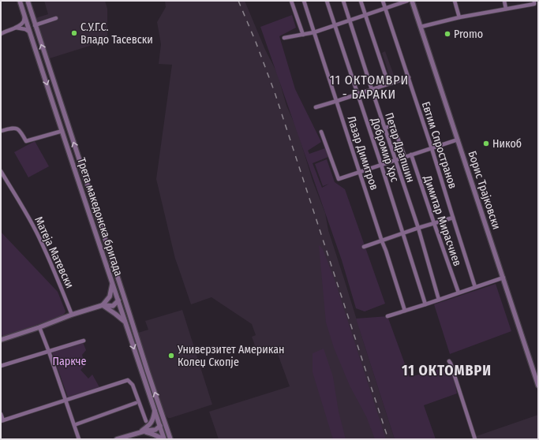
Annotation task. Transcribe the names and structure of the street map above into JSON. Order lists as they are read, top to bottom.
{
  "streets": {
    "street": [
      "Евтим Спространов",
      "Петар Драпшин",
      "Добромир Хрс",
      "Лазар Димитров",
      "Борис Трајковски",
      "Трета македонска бригада",
      "Димитар Мирасчиев",
      "Матеја Матевски"
    ]
  },
  "districts": ["11 ОКТОМВРИ - БАРАКИ", "11 ОКТОМВРИ"],
  "parks": ["Паркче"],
  "places": [
    "С.У.Г.С. Владо Тасевски",
    "Promo",
    "Никоб",
    "Универзитет Американ Колеџ Скопје"
  ]
}
